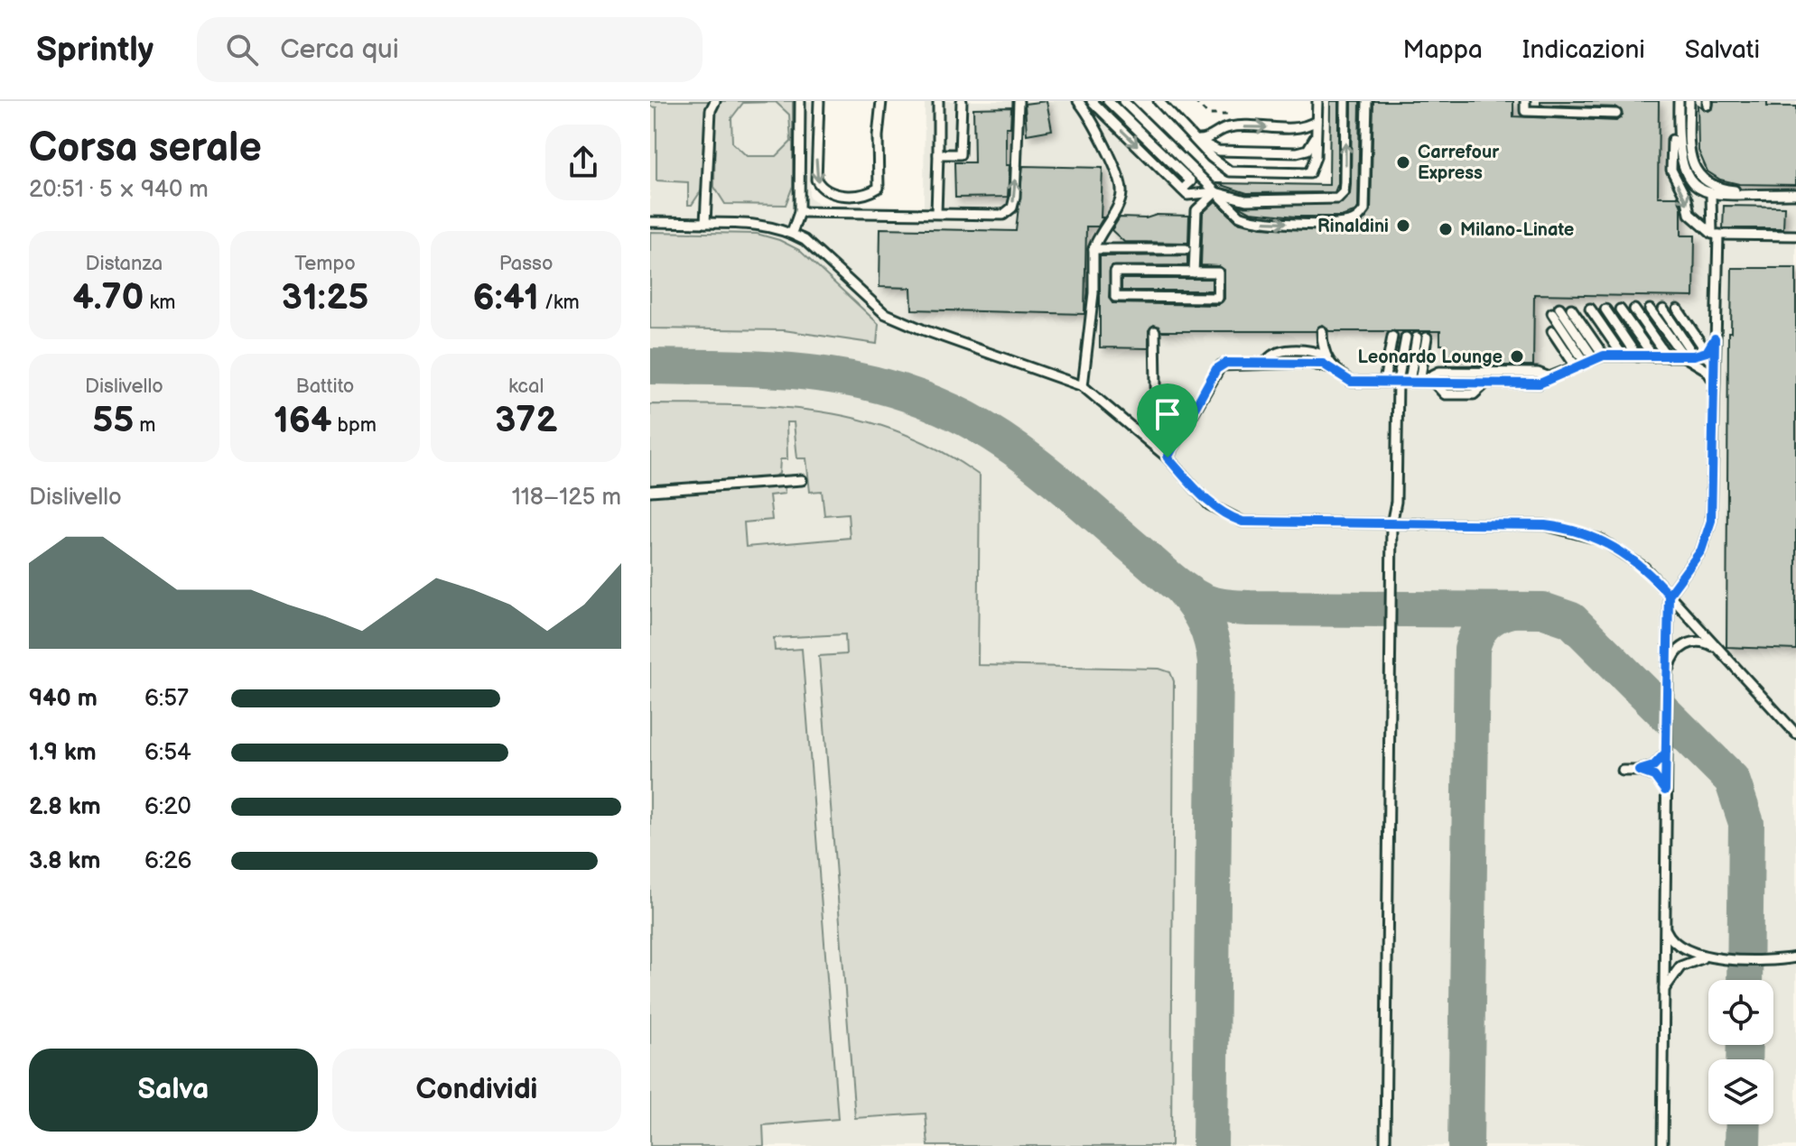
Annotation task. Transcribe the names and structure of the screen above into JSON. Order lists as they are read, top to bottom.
{
  "places": [
    "Carrefour Express",
    "Rinaldini",
    "Milano-Linate",
    "Leonardo Lounge"
  ],
  "page": {
    "header": "Sprintly",
    "search": "Cerca qui",
    "nav": ["Mappa", "Indicazioni", "Salvati"],
    "heading": ["Corsa serale", "20:51 · 5 × 940 m"],
    "stats": [
      ["Distanza", "4.70 km"],
      ["Tempo", "31:25"],
      ["Passo", "6:41 /km"],
      ["Dislivello", "55 m"],
      ["Battito", "164 bpm"],
      ["kcal", "372"]
    ],
    "chart": ["Dislivello", "118–125 m"],
    "list": [
      {
        "name": "940 m",
        "note": "6:57"
      },
      {
        "name": "1.9 km",
        "note": "6:54"
      },
      {
        "name": "2.8 km",
        "note": "6:20"
      },
      {
        "name": "3.8 km",
        "note": "6:26"
      }
    ],
    "buttons": ["Salva", "Condividi"]
  }
}
